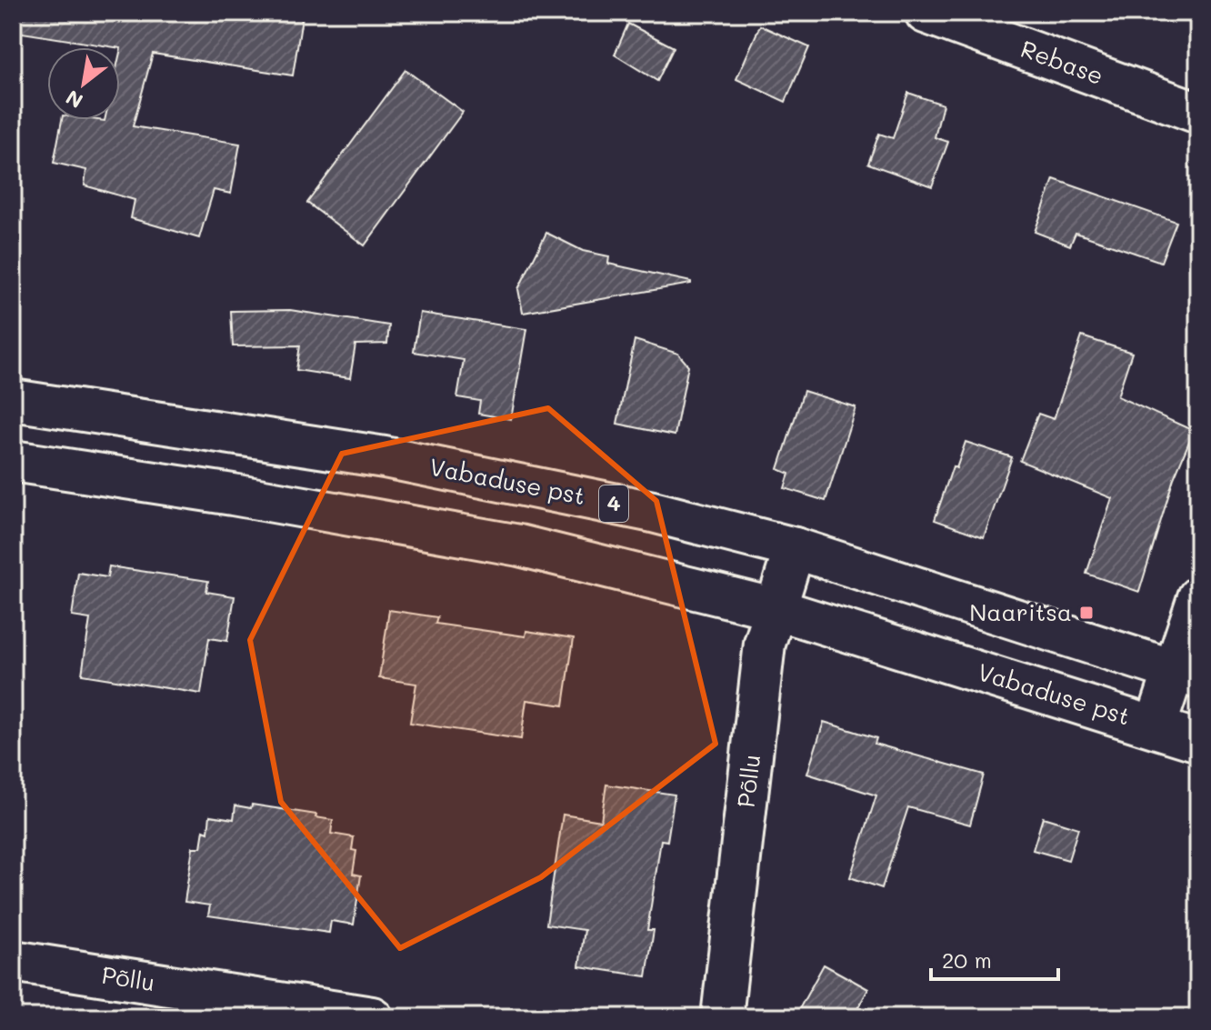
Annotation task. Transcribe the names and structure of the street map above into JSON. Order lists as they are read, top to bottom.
{
  "streets": {
    "main road": [
      "Rebase",
      "Vabaduse pst",
      "4",
      "Põllu"
    ]
  },
  "crossings": [
    ["Vabaduse pst", "Põllu"]
  ],
  "places": {
    "transit": ["Naaritsa"]
  },
  "scale_bar": "20 m",
  "north": "bottom left"
}
